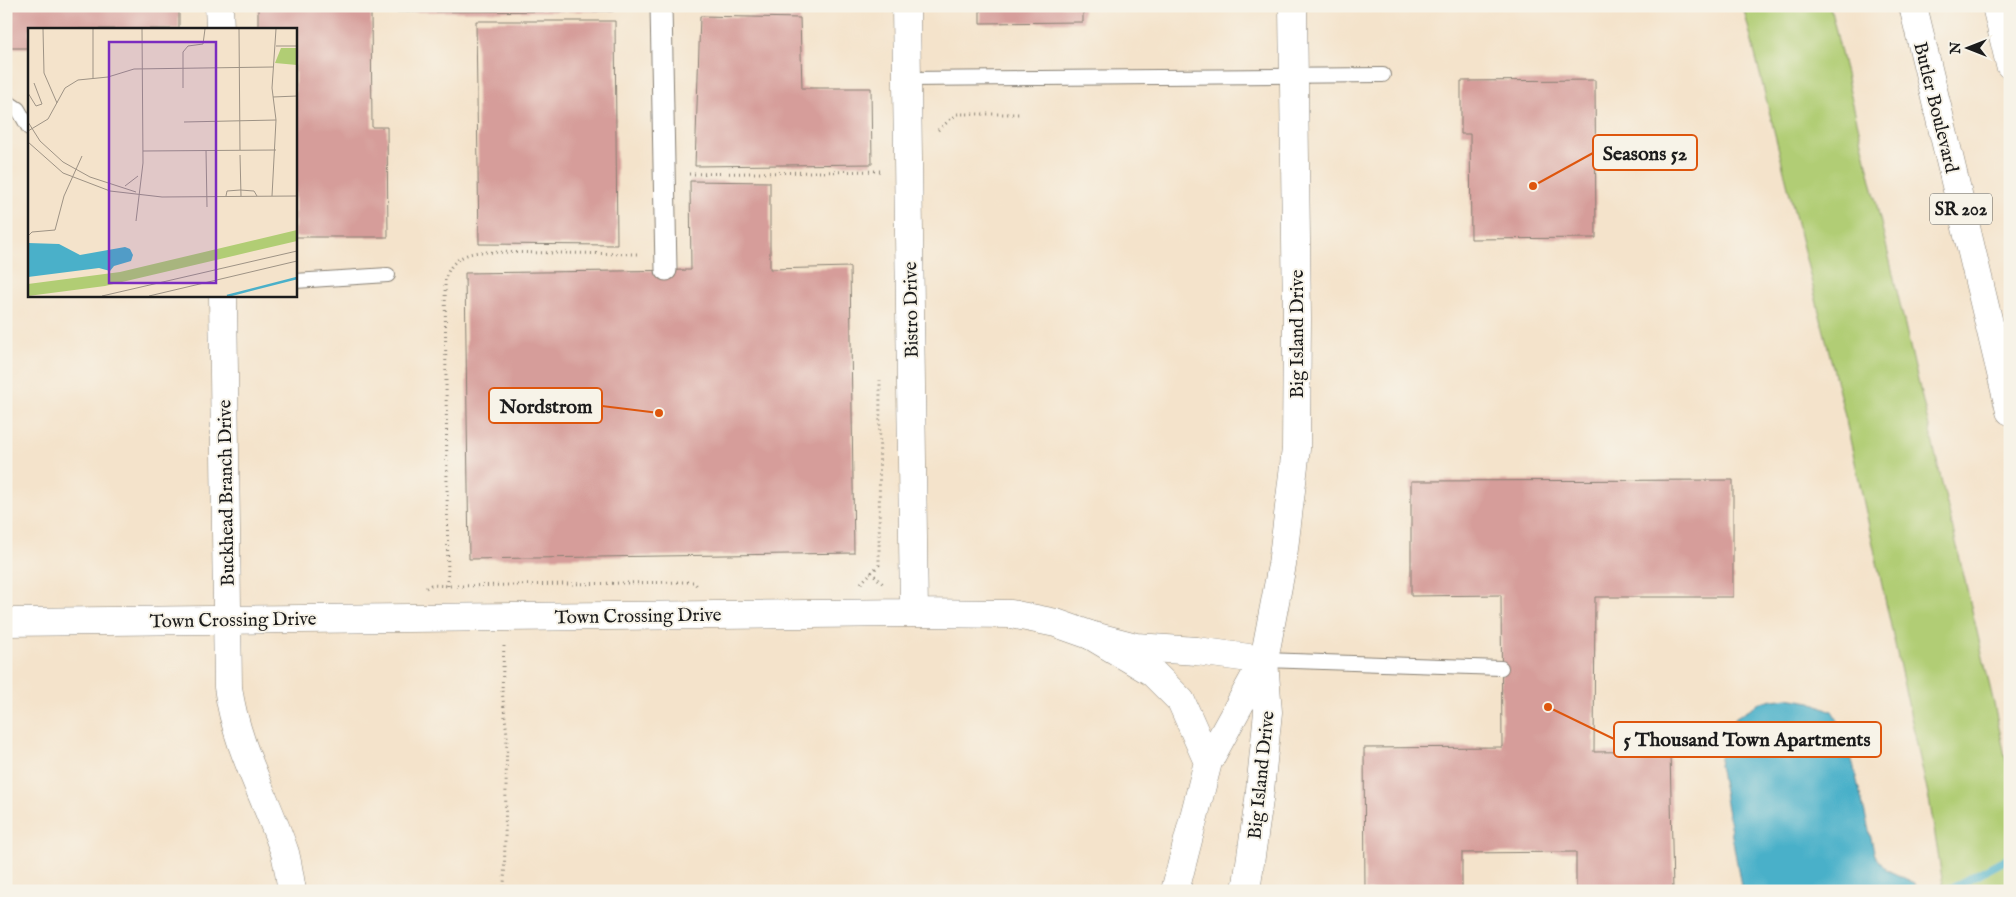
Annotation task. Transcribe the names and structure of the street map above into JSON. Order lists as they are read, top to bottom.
{
  "streets": {
    "main road": [
      "Butler Boulevard",
      "SR 202",
      "Bistro Drive",
      "Big Island Drive",
      "Buckhead Branch Drive",
      "Town Crossing Drive"
    ]
  },
  "crossings": [
    ["Bistro Drive", "Town Crossing Drive"],
    ["Big Island Drive", "Town Crossing Drive"],
    ["Buckhead Branch Drive", "Town Crossing Drive"]
  ],
  "places": ["Seasons 52", "Nordstrom", "5 Thousand Town Apartments"],
  "north": "left"
}
